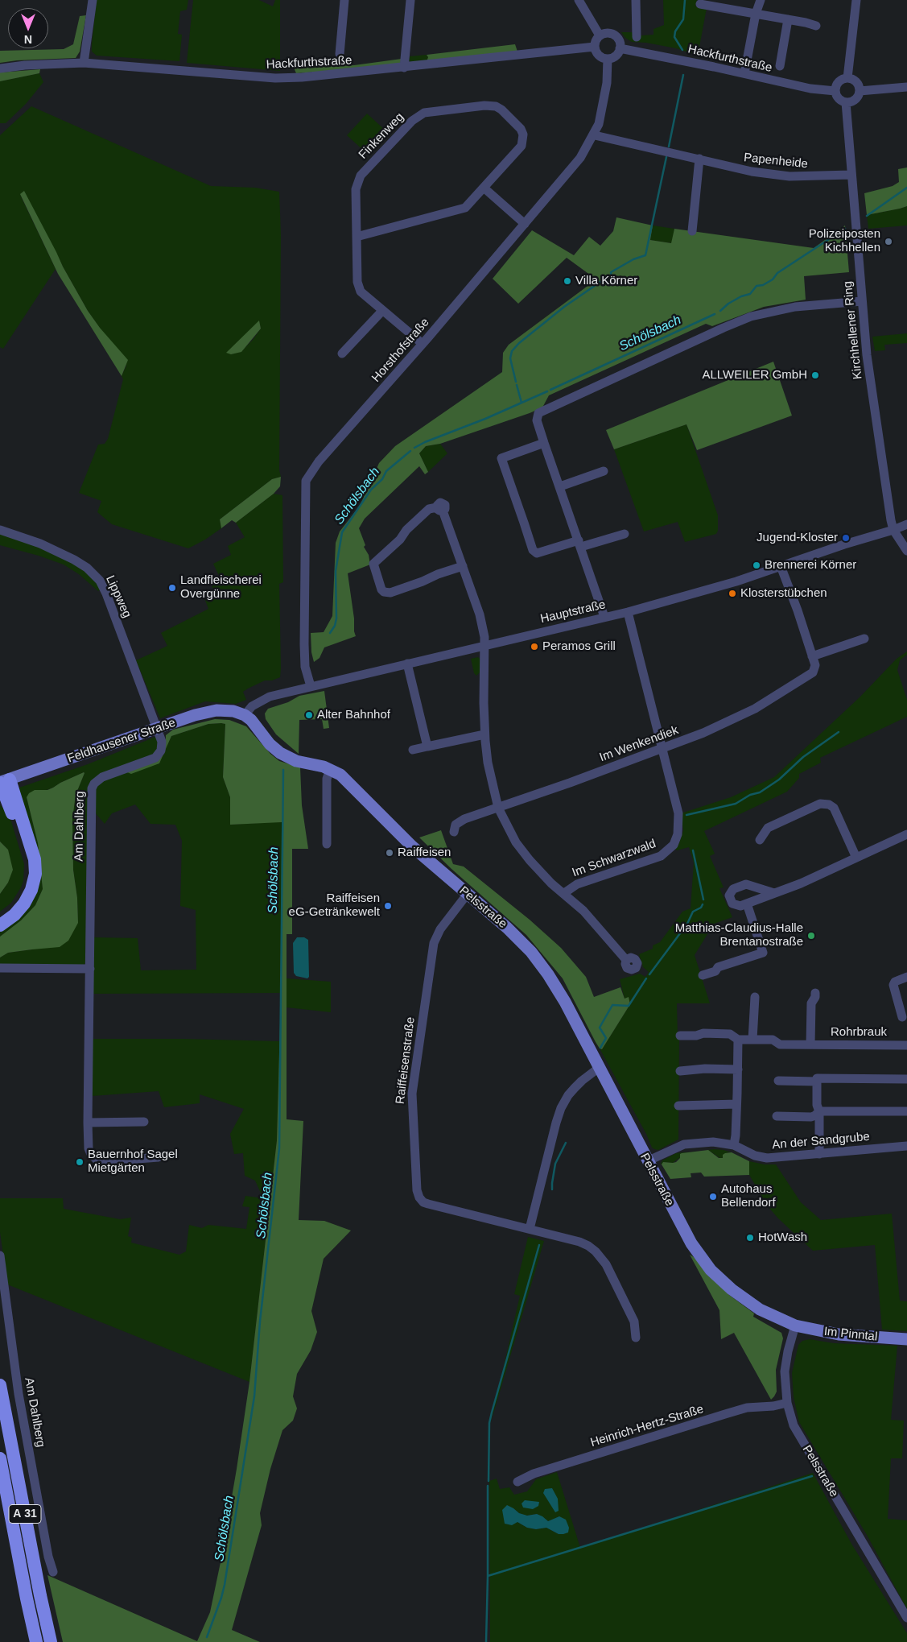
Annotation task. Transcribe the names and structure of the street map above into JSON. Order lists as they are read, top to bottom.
{
  "streets": {
    "highway": ["A 31"],
    "main road": ["Feldhausener Straße", "Pelsstraße", "Im Pinntal"],
    "street": [
      "Hackfurthstraße",
      "Finkenweg",
      "Papenheide",
      "Kirchhellener Ring",
      "Horsthofstraße",
      "Lippweg",
      "Hauptstraße",
      "Im Wenkendiek",
      "Am Dahlberg",
      "Im Schwarzwald",
      "Rohrbrauk",
      "Raiffeisenstraße",
      "An der Sandgrube",
      "Heinrich-Hertz-Straße"
    ]
  },
  "crossings": [
    ["Hackfurthstraße", "Kirchhellener Ring"],
    ["Hackfurthstraße", "Horsthofstraße"],
    ["Finkenweg", "Horsthofstraße"],
    ["Papenheide", "Kirchhellener Ring"],
    ["Papenheide", "Horsthofstraße"],
    ["Kirchhellener Ring", "Hauptstraße"],
    ["Horsthofstraße", "Hauptstraße"],
    ["Lippweg", "Feldhausener Straße"],
    ["Lippweg", "Am Dahlberg"],
    ["Hauptstraße", "Feldhausener Straße"],
    ["Hauptstraße", "Im Wenkendiek"],
    ["Hauptstraße", "Im Schwarzwald"],
    ["Hauptstraße", "Pelsstraße"],
    ["Feldhausener Straße", "Am Dahlberg"],
    ["Feldhausener Straße", "Pelsstraße"],
    ["Im Wenkendiek", "Im Schwarzwald"],
    ["Pelsstraße", "Raiffeisenstraße"],
    ["Pelsstraße", "An der Sandgrube"],
    ["Pelsstraße", "Im Pinntal"],
    ["Pelsstraße", "Heinrich-Hertz-Straße"]
  ],
  "water": ["Schölsbach"],
  "places": [
    "Polizeiposten Kichhellen",
    "Villa Körner",
    "ALLWEILER GmbH",
    "Jugend-Kloster",
    "Brennerei Körner",
    "Landfleischerei Overgünne",
    "Klosterstübchen",
    "Peramos Grill",
    "Alter Bahnhof",
    "Raiffeisen",
    "Raiffeisen eG-Getränkewelt",
    "Matthias-Claudius-Halle Brentanostraße",
    "Bauernhof Sagel Mietgärten",
    "Autohaus Bellendorf",
    "HotWash"
  ],
  "north": "bottom"
}
